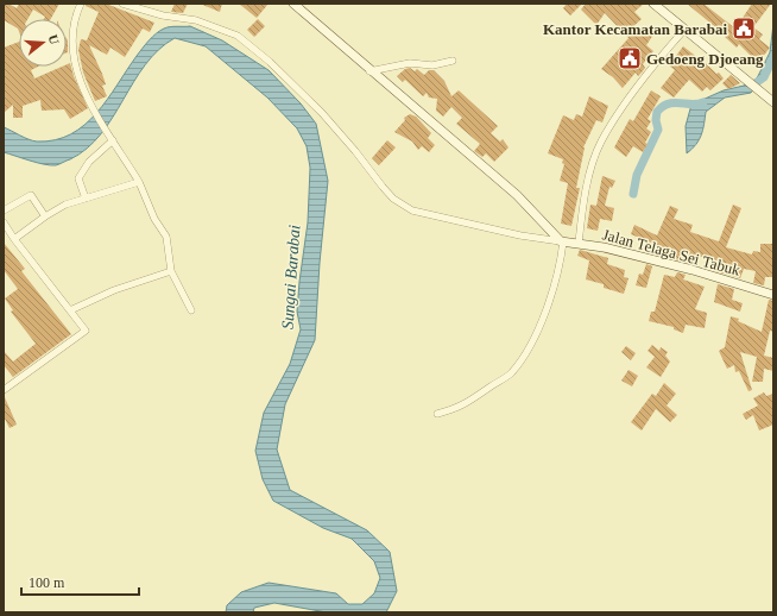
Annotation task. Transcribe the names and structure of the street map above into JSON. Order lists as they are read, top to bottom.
{
  "streets": {
    "main road": ["Jalan Telaga Sei Tabuk"]
  },
  "water": ["Sungai Barabai"],
  "places": {
    "public building": ["Kantor Kecamatan Barabai", "Gedoeng Djoeang"]
  },
  "scale_bar": "100 m",
  "north": "right"
}
